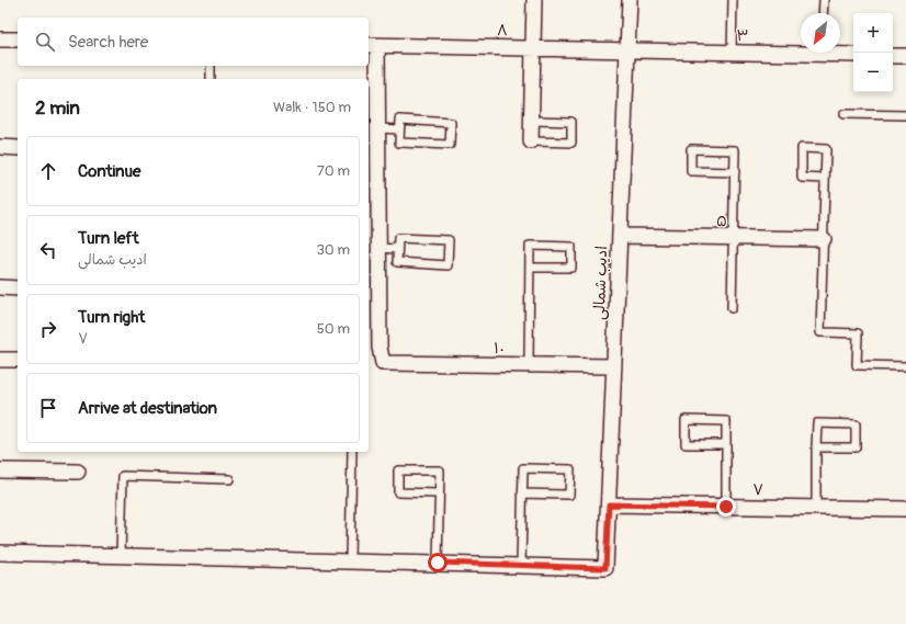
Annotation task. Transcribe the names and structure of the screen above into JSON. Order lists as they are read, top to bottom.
{
  "streets": {
    "street": [
      "۸",
      "۳",
      "۵",
      "ادیب شمالی",
      "۱۰",
      "۷"
    ]
  },
  "crossings": [
    ["۸", "۳"],
    ["۸", "ادیب شمالی"],
    ["۳", "ادیب شمالی"],
    ["۵", "ادیب شمالی"],
    ["ادیب شمالی", "۱۰"],
    ["ادیب شمالی", "۷"]
  ],
  "north": "bottom left",
  "page": {
    "map_buttons": ["+", "−"],
    "search": "Search here",
    "heading": ["2 min", "Walk · 150 m"],
    "list": [
      ["Continue", "70 m"],
      ["Turn left", "ادیب شمالی", "30 m"],
      ["Turn right", "۷", "50 m"],
      "Arrive at destination"
    ]
  }
}
